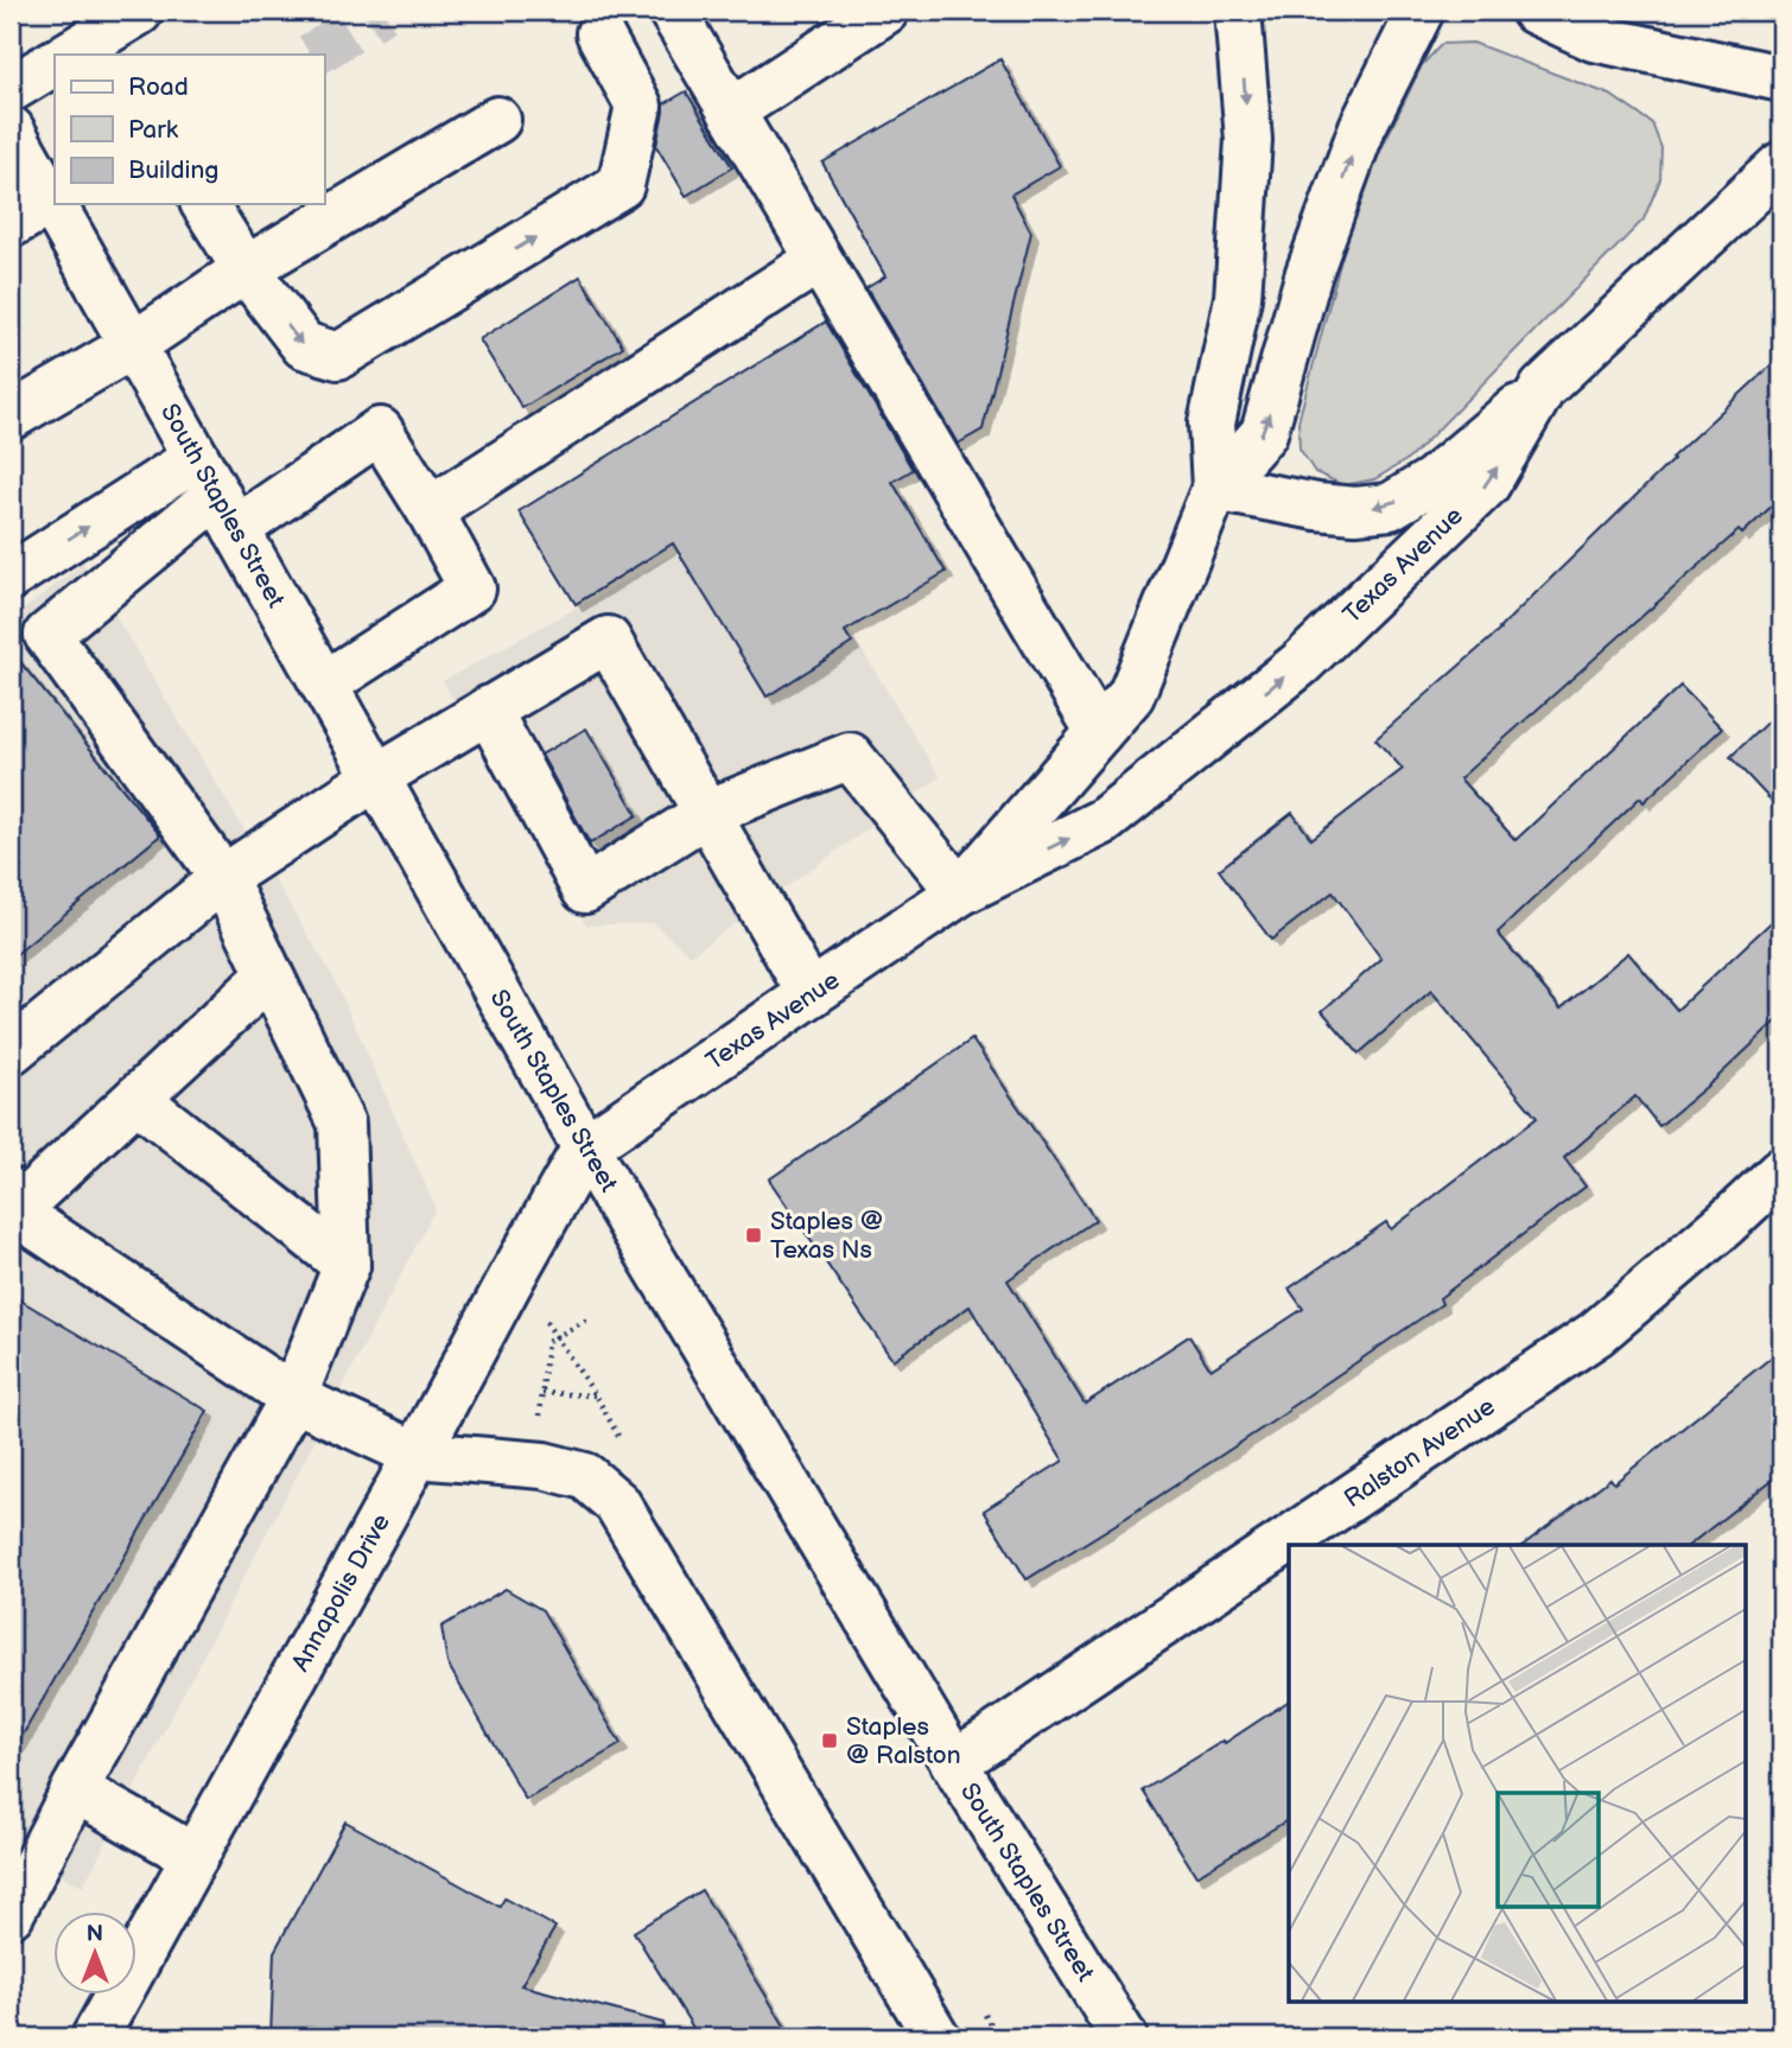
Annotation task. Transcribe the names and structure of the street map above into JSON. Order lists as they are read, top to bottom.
{
  "streets": {
    "street": [
      "South Staples Street",
      "Texas Avenue",
      "Ralston Avenue",
      "Annapolis Drive"
    ]
  },
  "crossings": [
    ["South Staples Street", "Texas Avenue"],
    ["South Staples Street", "Ralston Avenue"],
    ["South Staples Street", "Annapolis Drive"],
    ["Texas Avenue", "Annapolis Drive"]
  ],
  "places": {
    "transit": ["Staples @ Texas Ns", "Staples @ Ralston"]
  },
  "legend": ["Road", "Park", "Building"],
  "north": "top"
}
